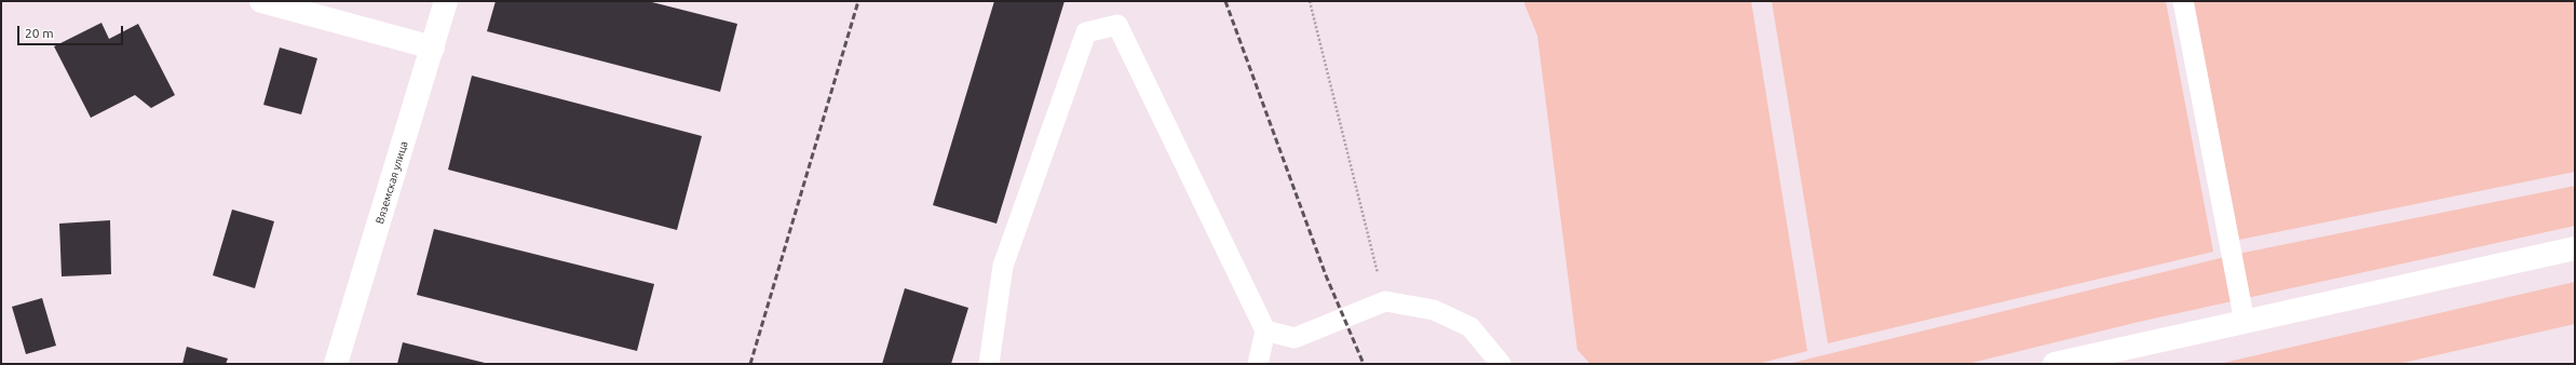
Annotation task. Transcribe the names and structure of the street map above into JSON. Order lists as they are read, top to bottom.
{
  "streets": {
    "main road": ["Вяземская улица"]
  },
  "scale_bar": "20 m"
}
